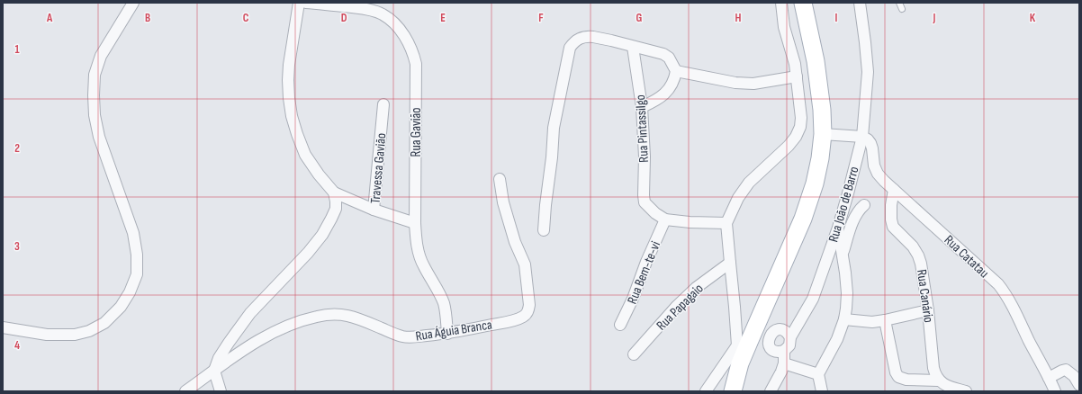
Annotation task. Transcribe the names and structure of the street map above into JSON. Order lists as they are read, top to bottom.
{
  "streets": {
    "street": [
      "Rua Pintassilgo",
      "Rua Gavião",
      "Travessa Gavião",
      "Rua João de Barro",
      "Rua Catatau",
      "Rua Bem-te-vi",
      "Rua Canário",
      "Rua Papagaio",
      "Rua Águia Branca"
    ]
  },
  "crossings": [
    ["Rua Pintassilgo", "Rua Bem-te-vi"],
    ["Rua Gavião", "Travessa Gavião"],
    ["Rua Gavião", "Rua Águia Branca"],
    ["Rua João de Barro", "Rua Catatau"],
    ["Rua Catatau", "Rua Canário"]
  ],
  "grid": {
    "columns": [
      "A",
      "B",
      "C",
      "D",
      "E",
      "F",
      "G",
      "H",
      "I",
      "J",
      "K"
    ],
    "rows": [
      "1",
      "2",
      "3",
      "4"
    ]
  }
}
